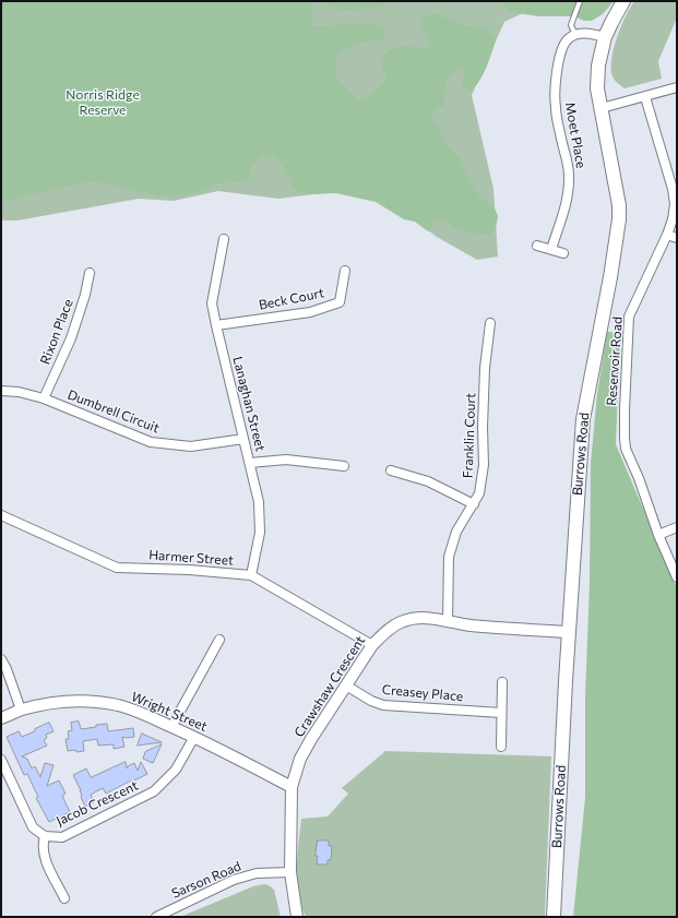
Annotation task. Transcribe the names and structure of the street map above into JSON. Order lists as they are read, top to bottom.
{
  "streets": {
    "main road": ["Burrows Road"],
    "street": [
      "Moet Place",
      "Beck Court",
      "Rixon Place",
      "Reservoir Road",
      "Lanaghan Street",
      "Dumbrell Circuit",
      "Franklin Court",
      "Harmer Street",
      "Crawshaw Crescent",
      "Creasey Place",
      "Wright Street",
      "Jacob Crescent",
      "Sarson Road"
    ]
  },
  "crossings": [
    ["Beck Court", "Lanaghan Street"],
    ["Rixon Place", "Dumbrell Circuit"],
    ["Lanaghan Street", "Dumbrell Circuit"],
    ["Lanaghan Street", "Harmer Street"],
    ["Franklin Court", "Crawshaw Crescent"],
    ["Burrows Road", "Crawshaw Crescent"],
    ["Harmer Street", "Crawshaw Crescent"],
    ["Crawshaw Crescent", "Creasey Place"],
    ["Crawshaw Crescent", "Wright Street"],
    ["Crawshaw Crescent", "Sarson Road"],
    ["Wright Street", "Jacob Crescent"]
  ],
  "parks": ["Norris Ridge Reserve"]
}
